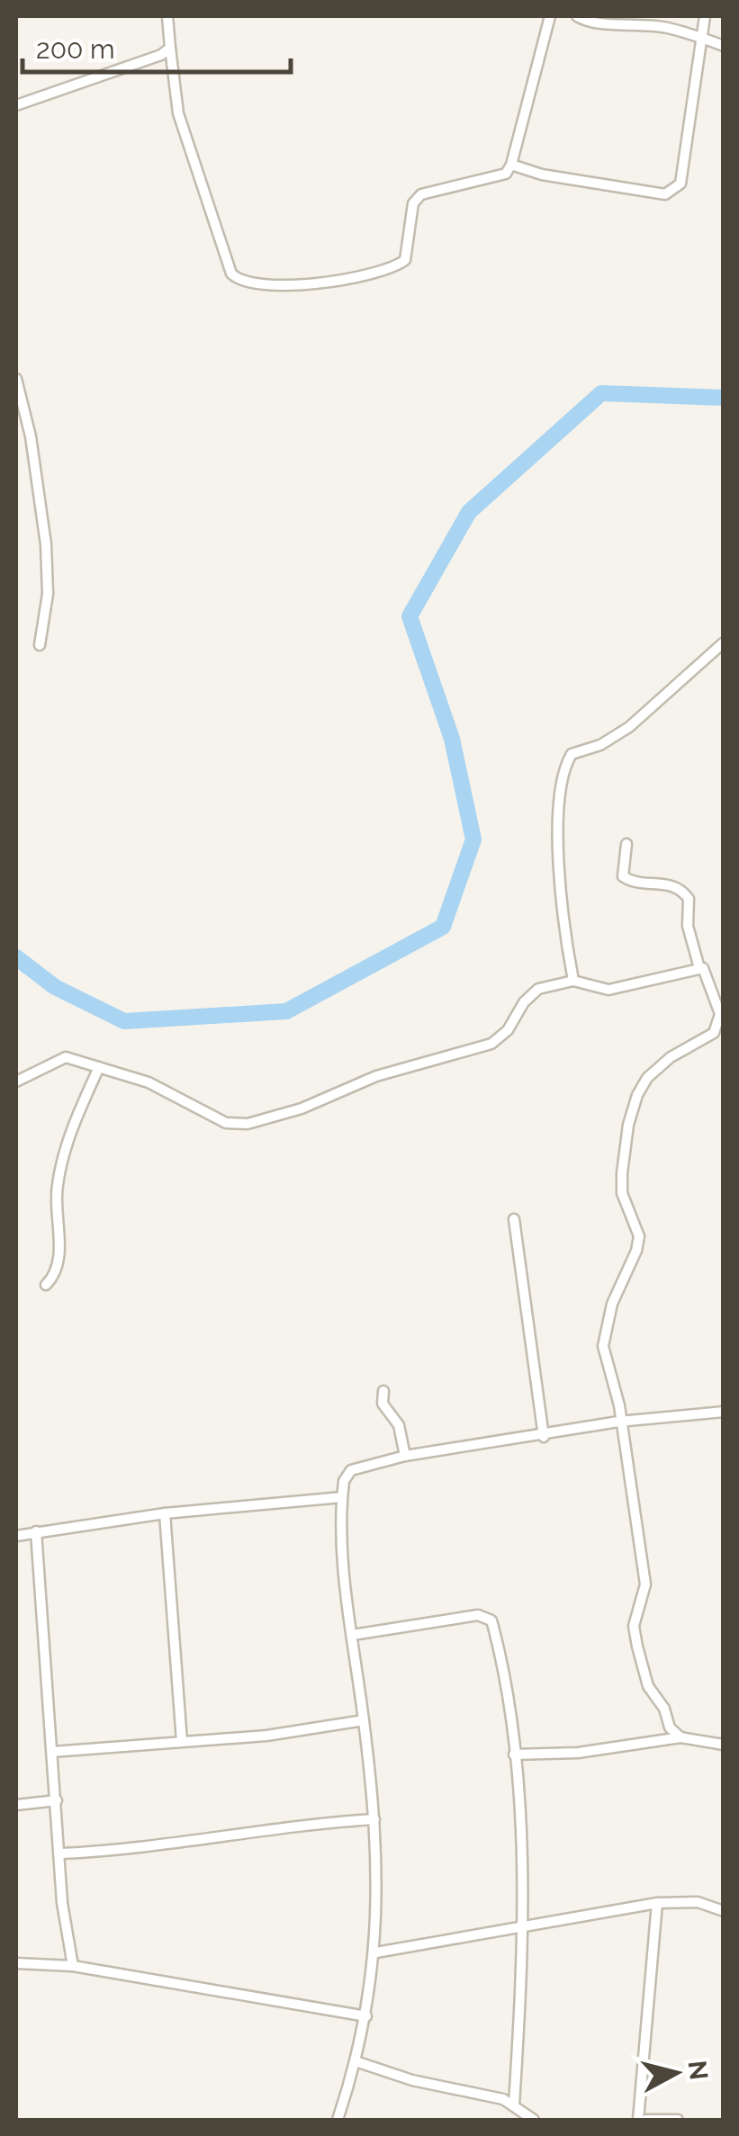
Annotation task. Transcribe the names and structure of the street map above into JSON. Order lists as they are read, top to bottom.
{
  "scale_bar": "200 m",
  "north": "right"
}
